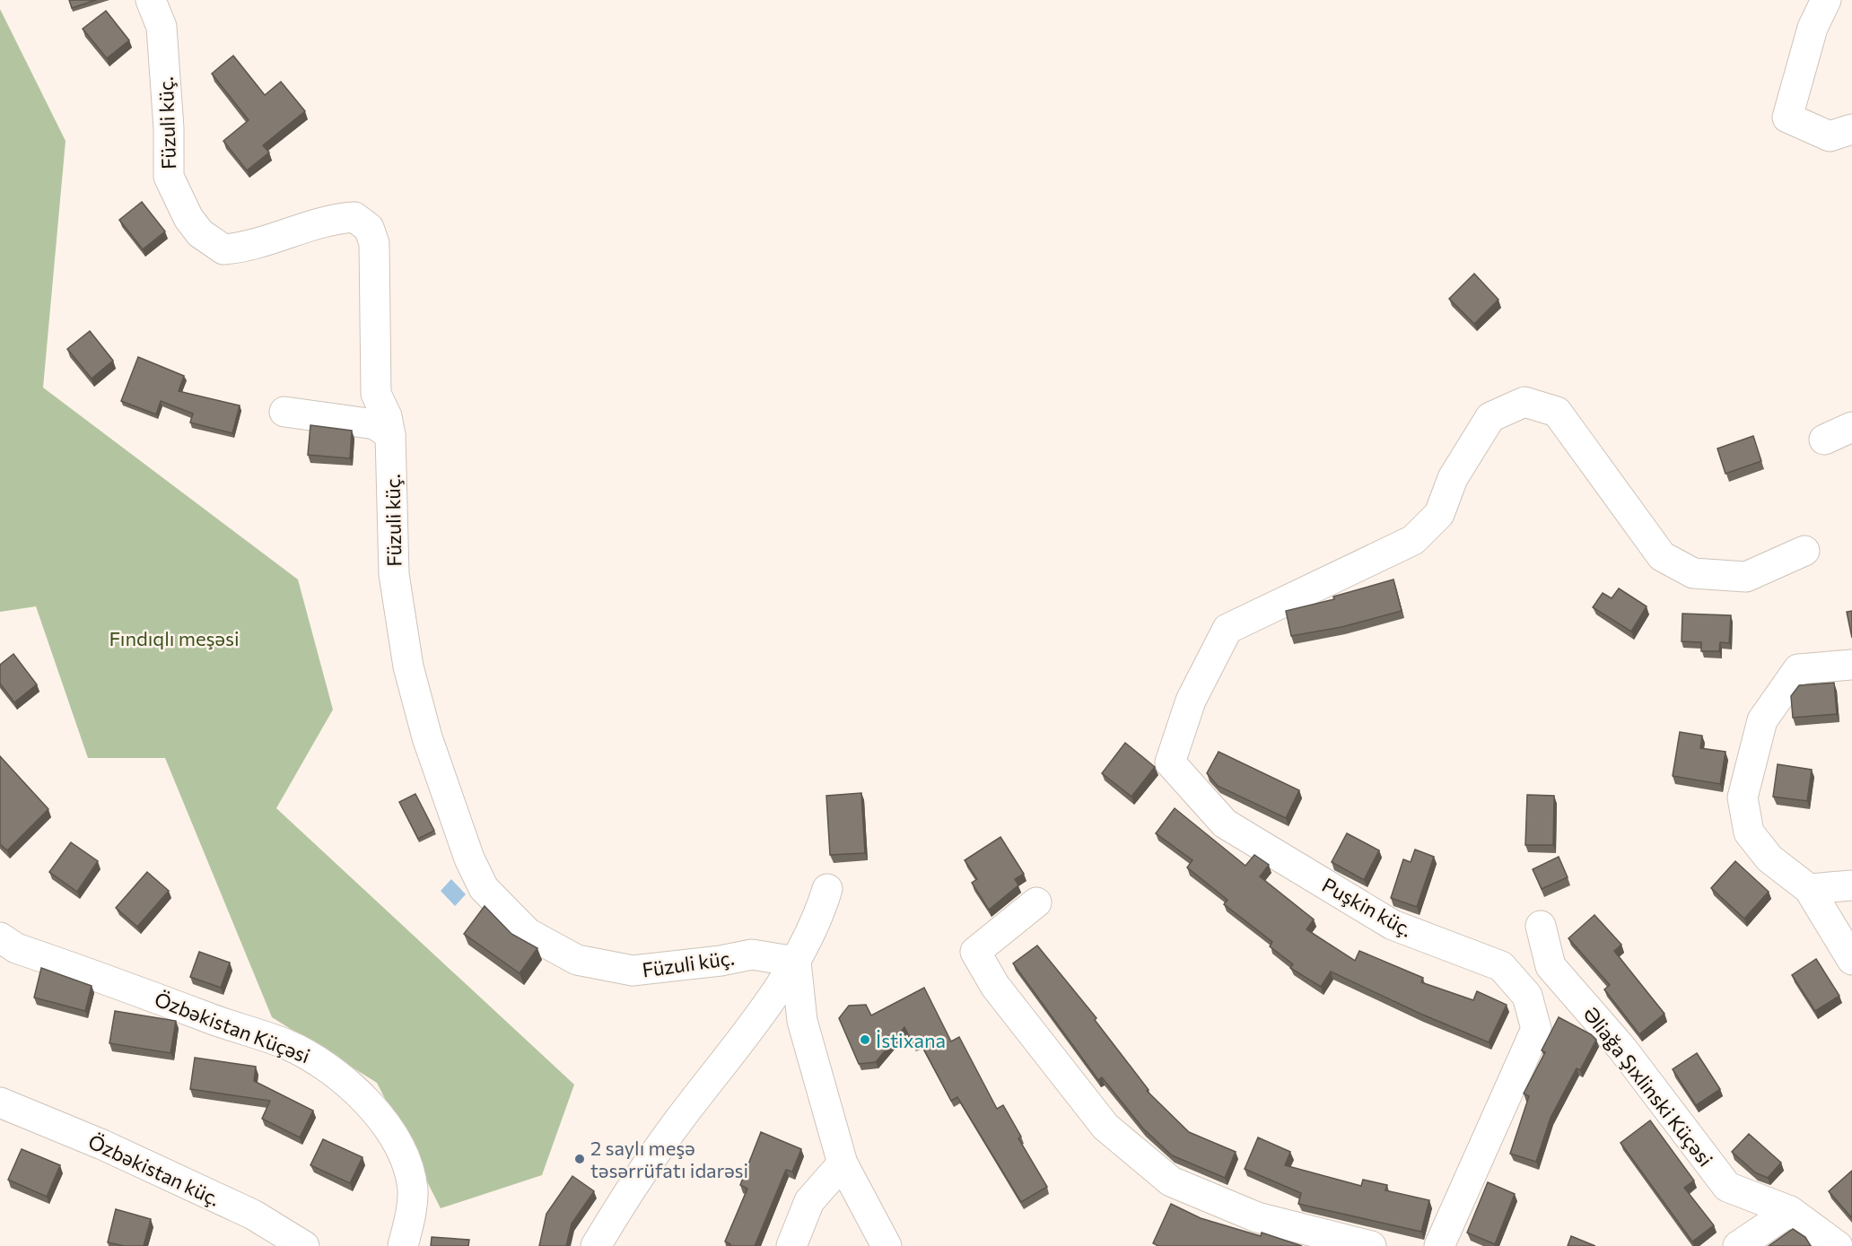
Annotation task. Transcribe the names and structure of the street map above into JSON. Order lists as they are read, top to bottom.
{
  "streets": {
    "street": [
      "Füzuli küç.",
      "Puşkin küç.",
      "Özbəkistan Küçəsi",
      "Əliağa Şıxlinski Küçəsi",
      "Özbəkistan küç."
    ]
  },
  "parks": ["Fındıqlı meşəsi"],
  "places": ["İstixana", "2 saylı meşə təsərrüfatı idarəsi"]
}
